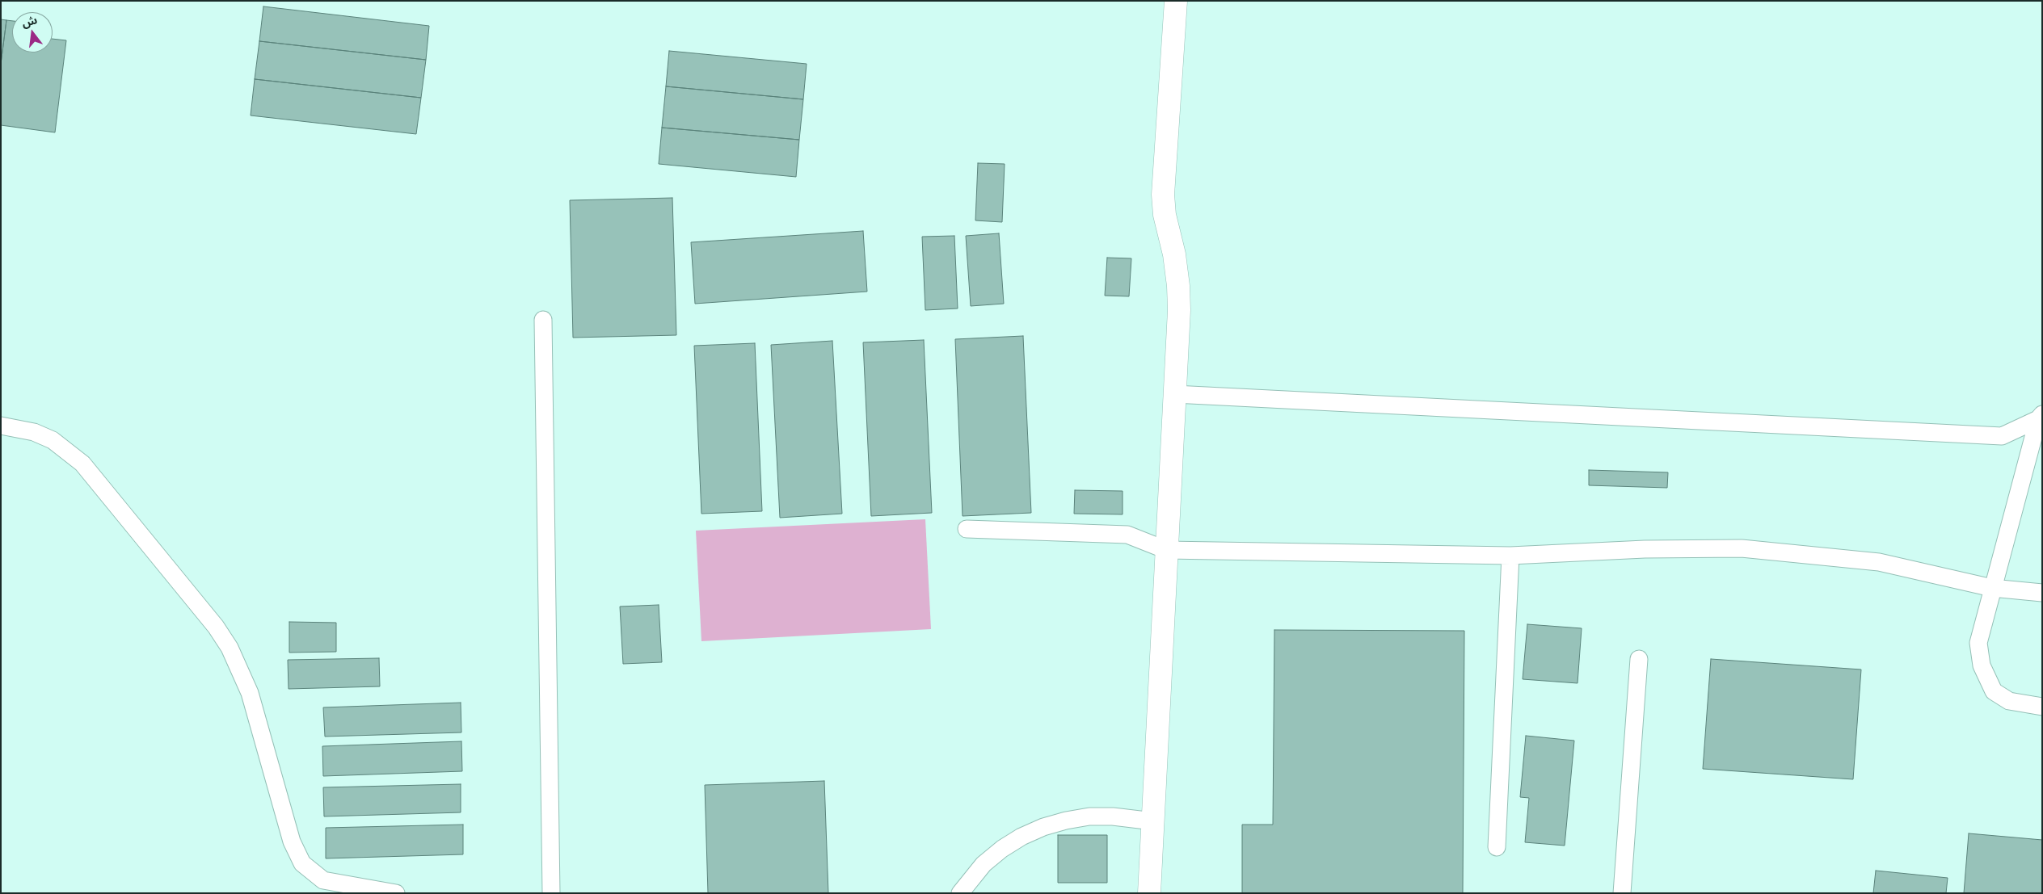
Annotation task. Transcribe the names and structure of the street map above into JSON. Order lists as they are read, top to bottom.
{
  "north": "top"
}
